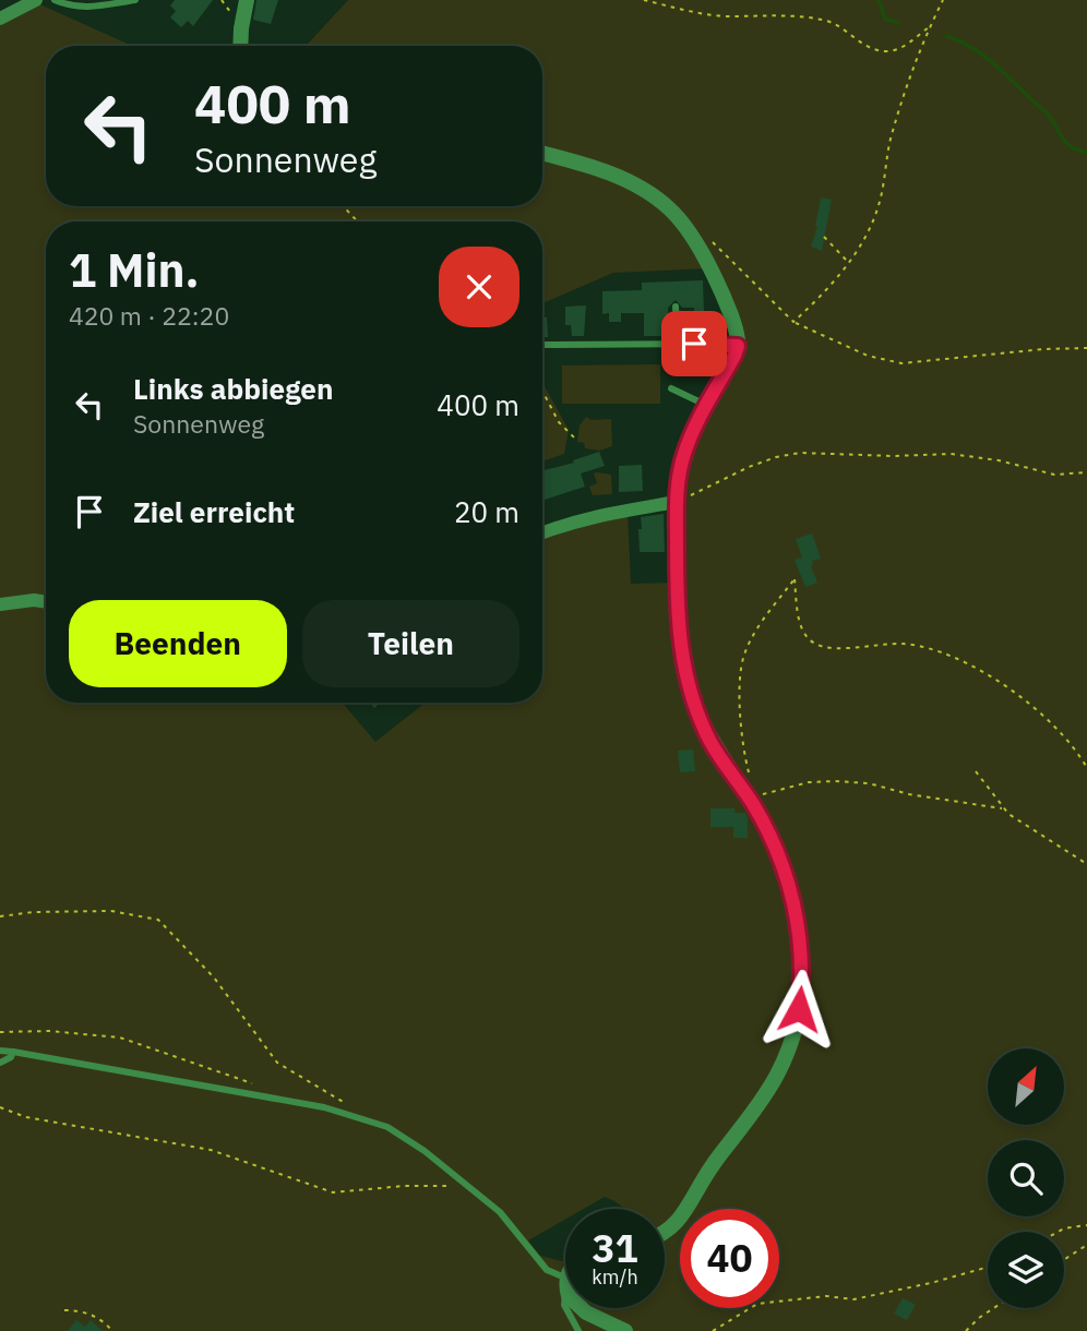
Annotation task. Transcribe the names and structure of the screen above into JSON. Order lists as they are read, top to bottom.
{
  "north": "top right",
  "page": {
    "turn": ["400 m", "Sonnenweg"],
    "heading": ["1 Min.", "420 m · 22:20"],
    "list": [
      {
        "name": "Links abbiegen",
        "note": "Sonnenweg",
        "value": "400 m"
      },
      {
        "name": "Ziel erreicht",
        "value": "20 m"
      }
    ],
    "buttons": ["Beenden", "Teilen"],
    "speed": "31 km/h",
    "limit": "40"
  }
}
